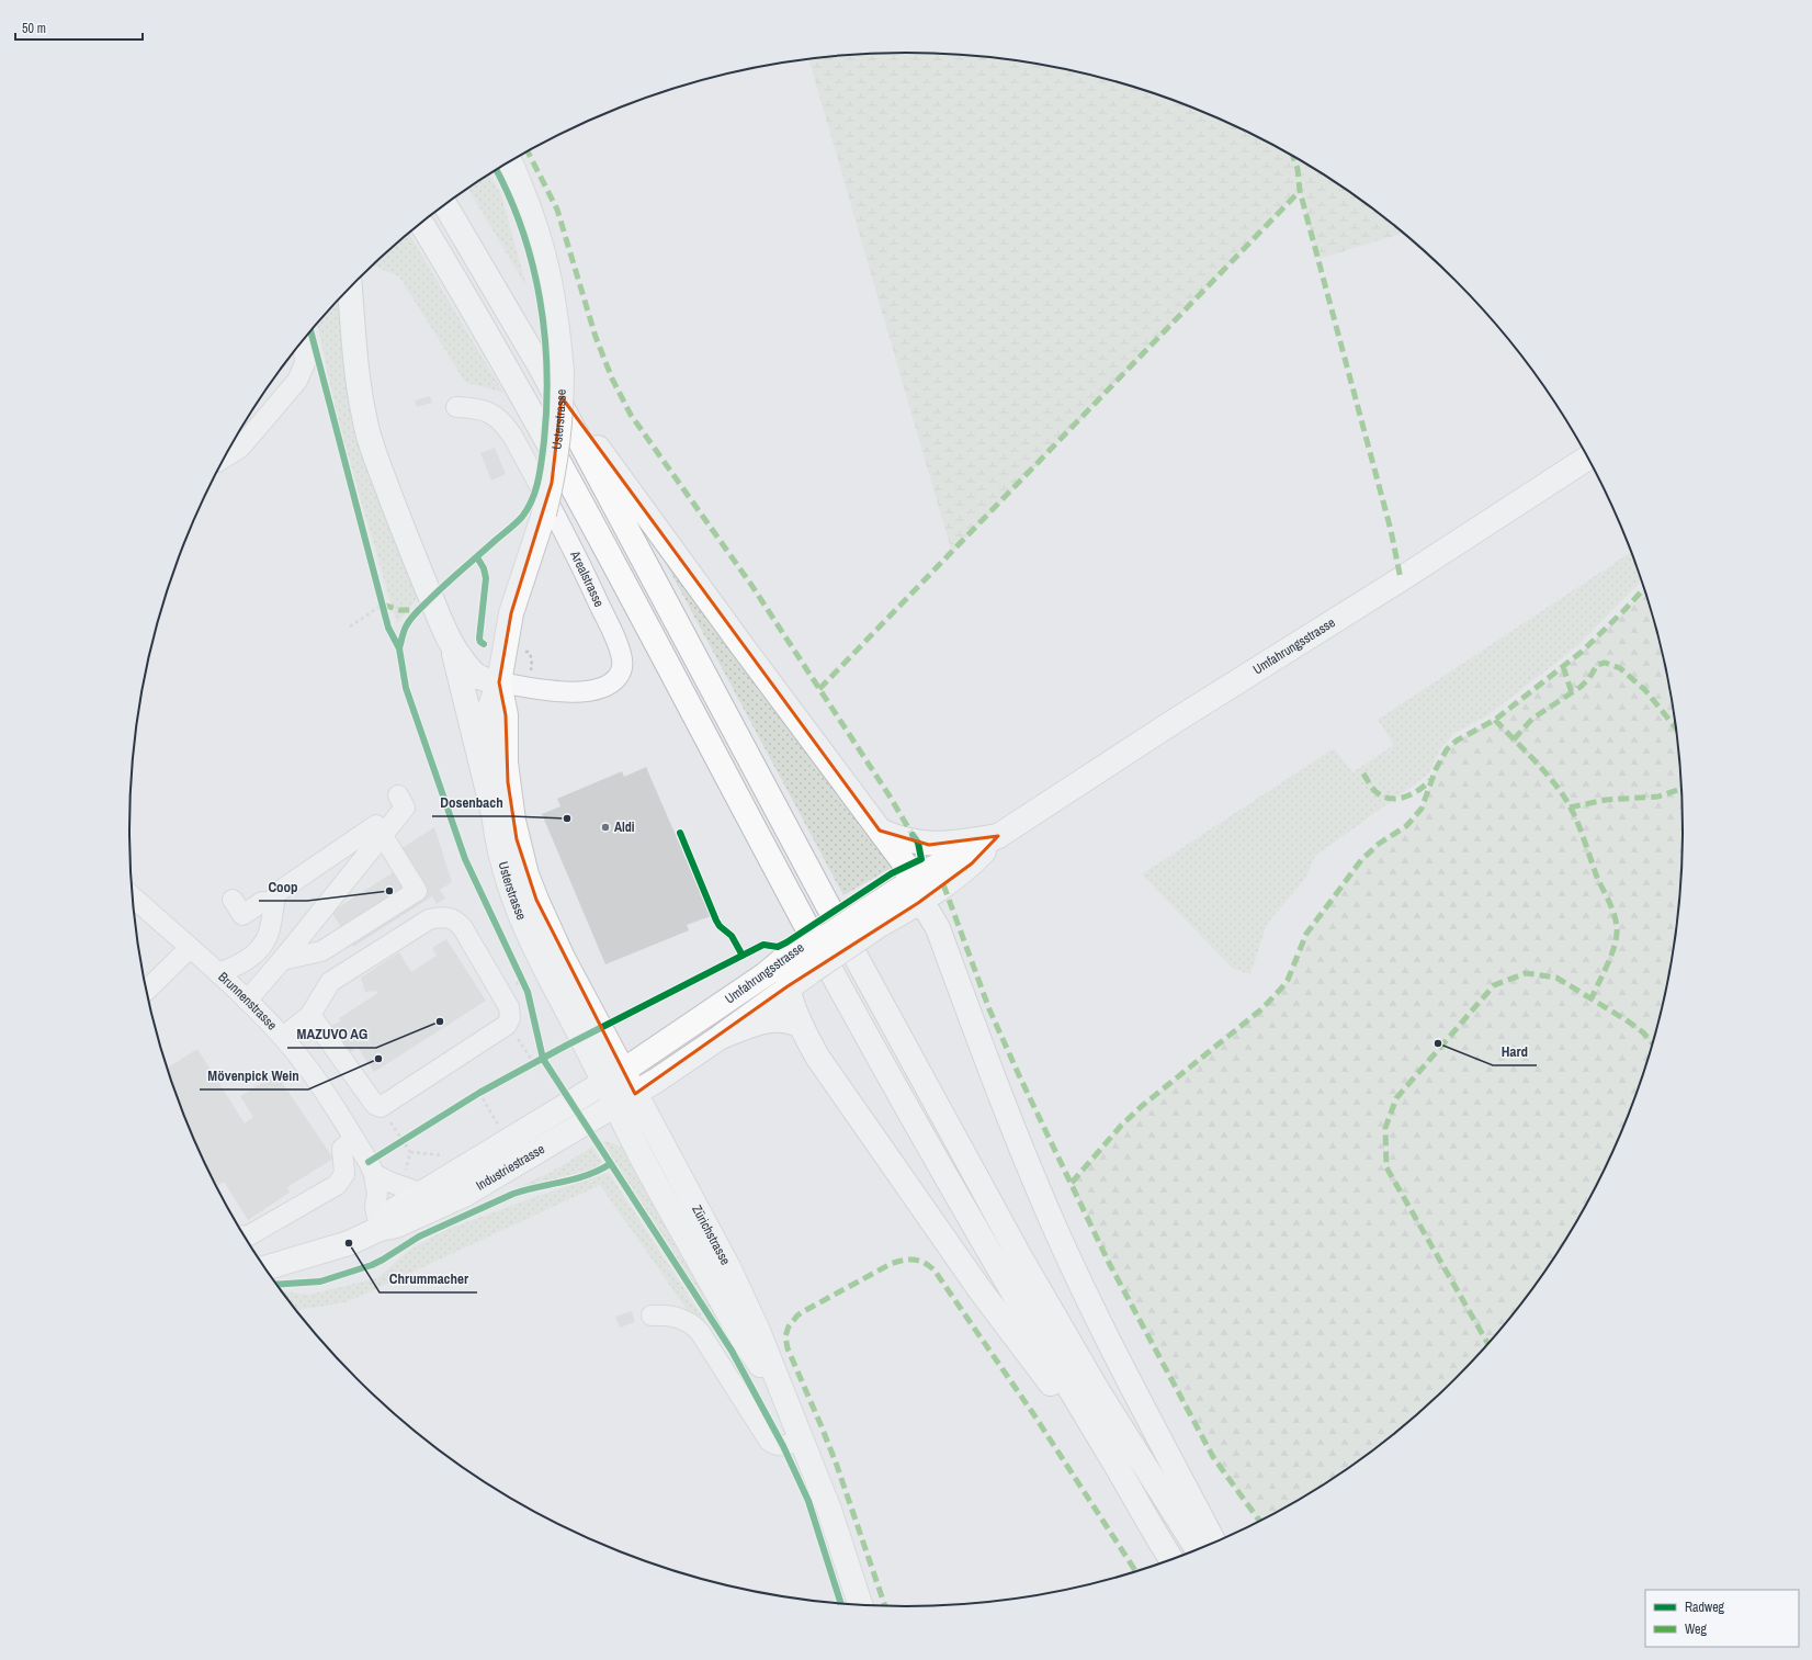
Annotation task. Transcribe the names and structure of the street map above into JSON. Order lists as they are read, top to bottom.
{
  "streets": {
    "main road": [
      "Usterstrasse",
      "Umfahrungsstrasse",
      "Industriestrasse",
      "Zürichstrasse"
    ],
    "street": ["Arealstrasse", "Brunnenstrasse"]
  },
  "crossings": [
    ["Usterstrasse", "Arealstrasse"],
    ["Usterstrasse", "Umfahrungsstrasse"],
    ["Usterstrasse", "Industriestrasse"],
    ["Usterstrasse", "Zürichstrasse"],
    ["Umfahrungsstrasse", "Industriestrasse"],
    ["Umfahrungsstrasse", "Zürichstrasse"],
    ["Brunnenstrasse", "Industriestrasse"],
    ["Industriestrasse", "Zürichstrasse"]
  ],
  "places": [
    "Dosenbach",
    "Aldi",
    "Coop",
    "MAZUVO AG",
    "Hard",
    "Mövenpick Wein",
    "Chrummacher"
  ],
  "legend": ["Radweg", "Weg"],
  "scale_bar": "50 m"
}
